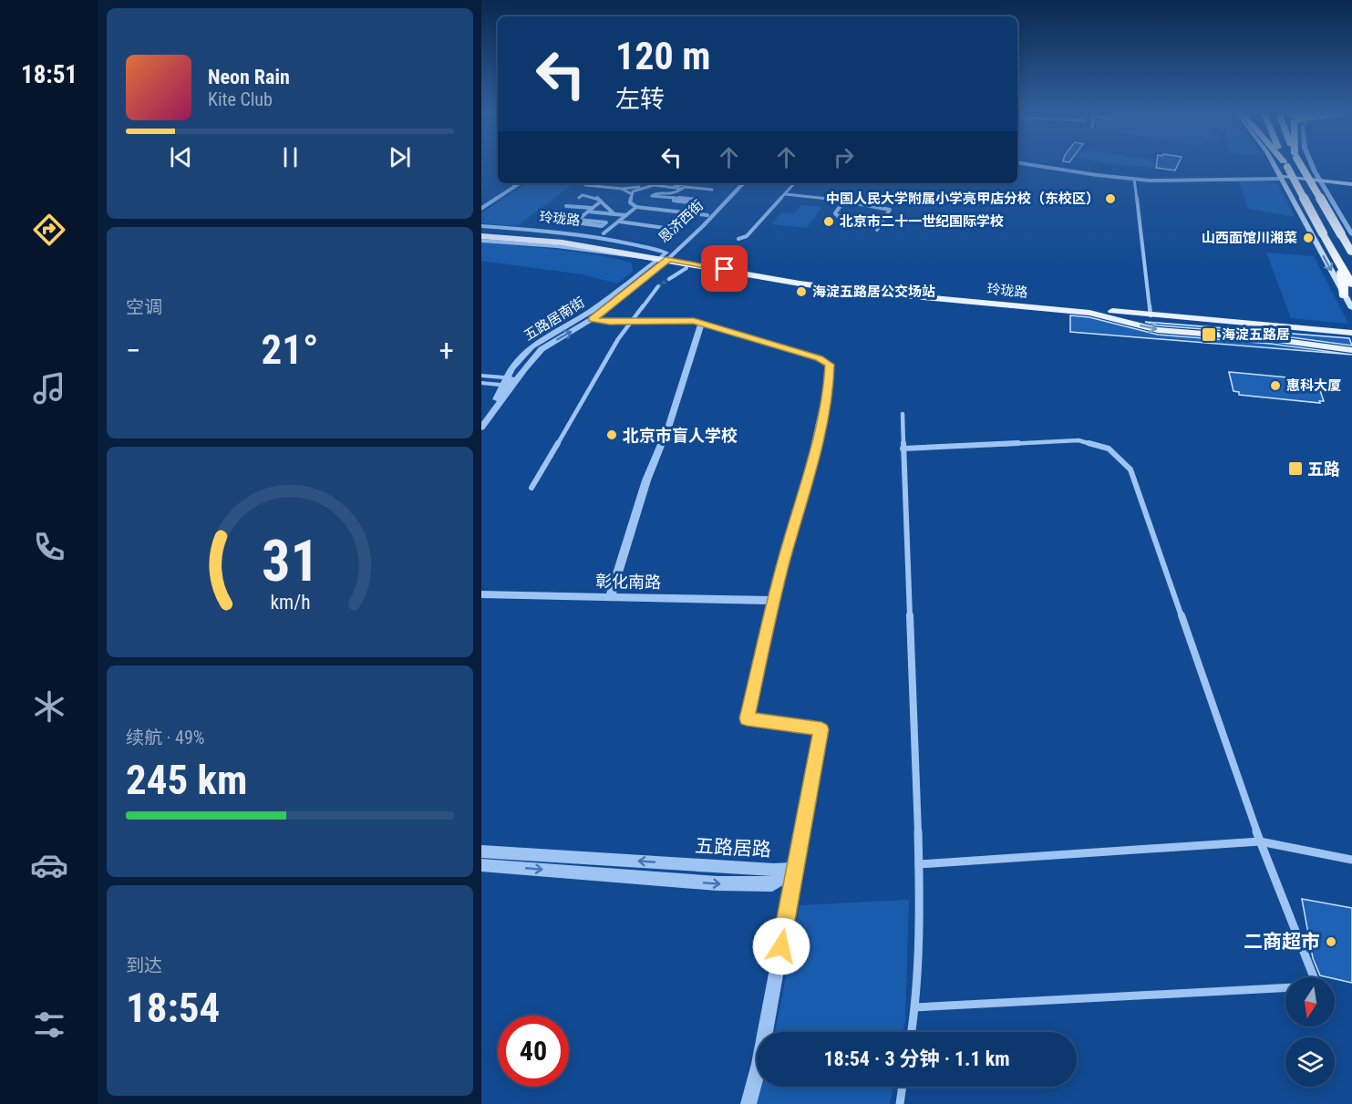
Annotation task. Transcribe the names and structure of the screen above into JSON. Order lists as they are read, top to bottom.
{
  "streets": {
    "main road": ["玲珑路"],
    "street": [
      "恩济西街",
      "五路居南街",
      "彰化南路",
      "五路居路"
    ]
  },
  "crossings": [
    ["玲珑路", "恩济西街"],
    ["玲珑路", "五路居南街"],
    ["恩济西街", "五路居南街"]
  ],
  "places": {
    "other": [
      "中国人民大学附属小学亮甲店分校（东校区）",
      "北京市二十一世纪国际学校",
      "山西面馆川湘菜",
      "海淀五路居公交场站",
      "惠科大厦",
      "北京市盲人学校",
      "二商超市"
    ],
    "transit": ["海淀五路居", "五路"]
  },
  "north": "bottom",
  "page": {
    "tabs": "18:51",
    "turn": ["120 m", "左转"],
    "song": ["Neon Rain", "Kite Club"],
    "tile": [
      "空调",
      ["续航 · 49%", "245 km"],
      ["到达", "18:54"]
    ],
    "heat": ["−", "21°", "+"],
    "limit": "40",
    "trip": "18:54 · 3 分钟 · 1.1 km",
    "gauge": ["31", "km/h"]
  }
}
